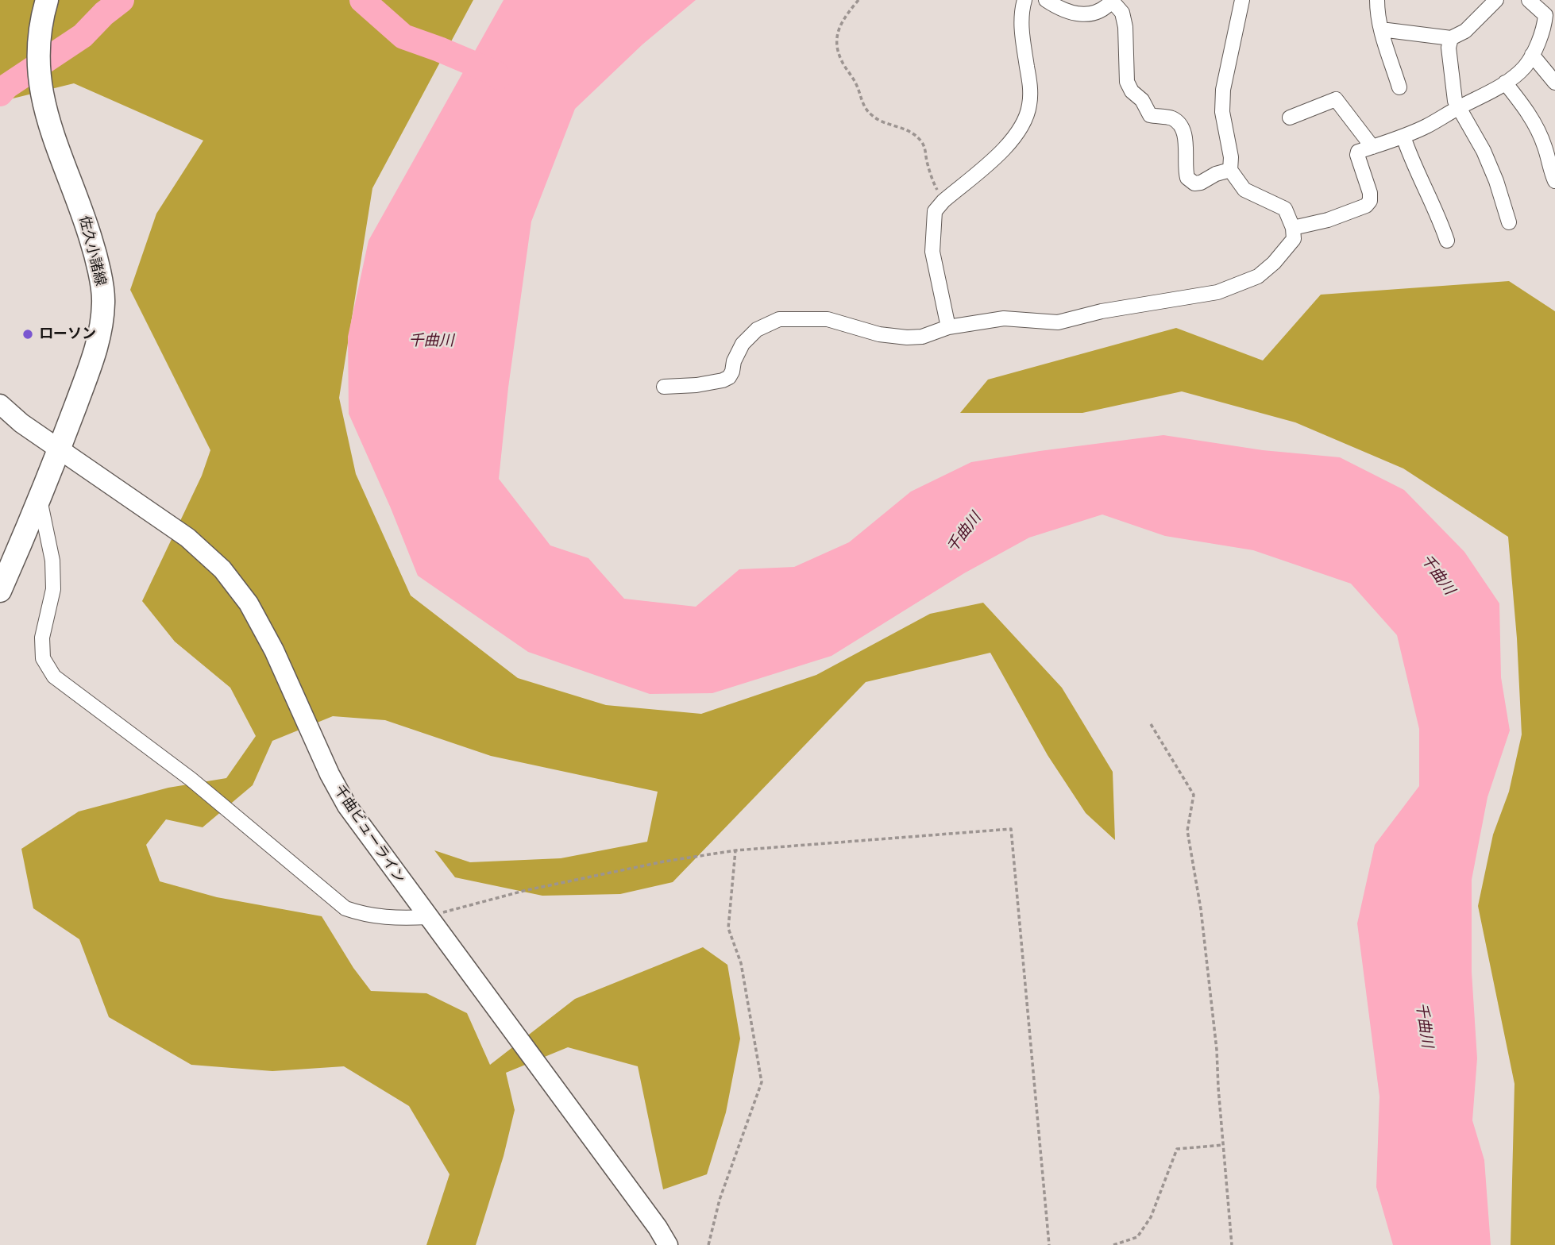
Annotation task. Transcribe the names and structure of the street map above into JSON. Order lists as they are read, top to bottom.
{
  "streets": {
    "main road": ["佐久小諸線"],
    "street": ["千曲ビューライン"]
  },
  "crossings": [
    ["佐久小諸線", "千曲ビューライン"]
  ],
  "water": ["千曲川"],
  "places": ["ローソン"]
}
